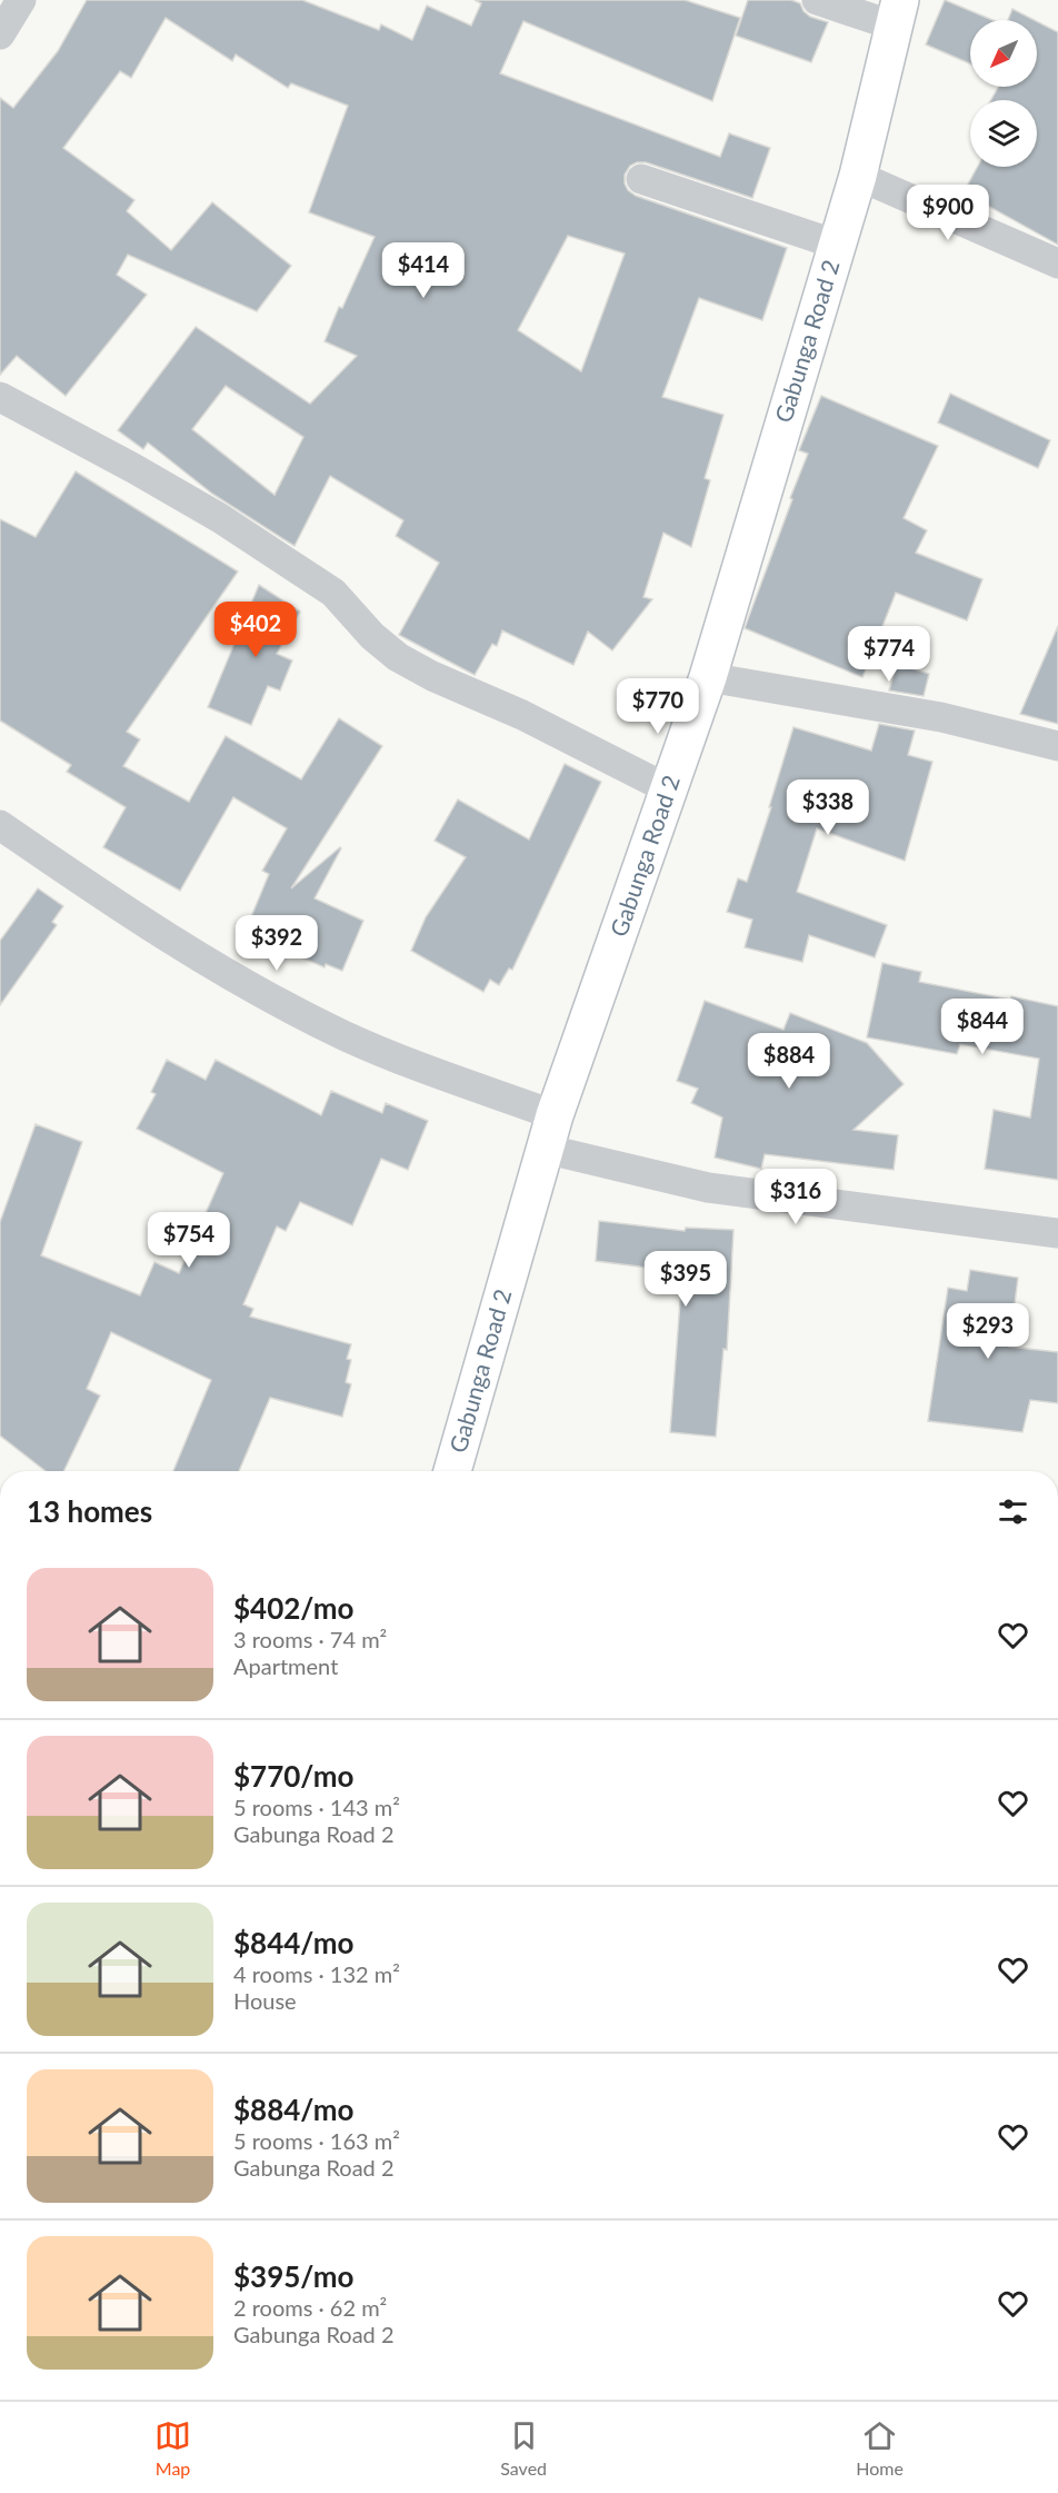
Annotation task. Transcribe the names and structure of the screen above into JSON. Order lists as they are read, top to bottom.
{
  "streets": {
    "street": ["Gabunga Road 2"]
  },
  "north": "bottom left",
  "page": {
    "price": [
      "$900",
      "$414",
      "$402",
      "$774",
      "$770",
      "$338",
      "$392",
      "$844",
      "$884",
      "$316",
      "$754",
      "$395",
      "$293"
    ],
    "heading": "13 homes",
    "list": [
      {
        "name": "$402/mo",
        "note": "3 rooms · 74 m² · Apartment"
      },
      {
        "name": "$770/mo",
        "note": "5 rooms · 143 m² · Gabunga Road 2"
      },
      {
        "name": "$844/mo",
        "note": "4 rooms · 132 m² · House"
      },
      {
        "name": "$884/mo",
        "note": "5 rooms · 163 m² · Gabunga Road 2"
      },
      {
        "name": "$395/mo",
        "note": "2 rooms · 62 m² · Gabunga Road 2"
      }
    ],
    "tabs": ["Map", "Saved", "Home"]
  }
}
